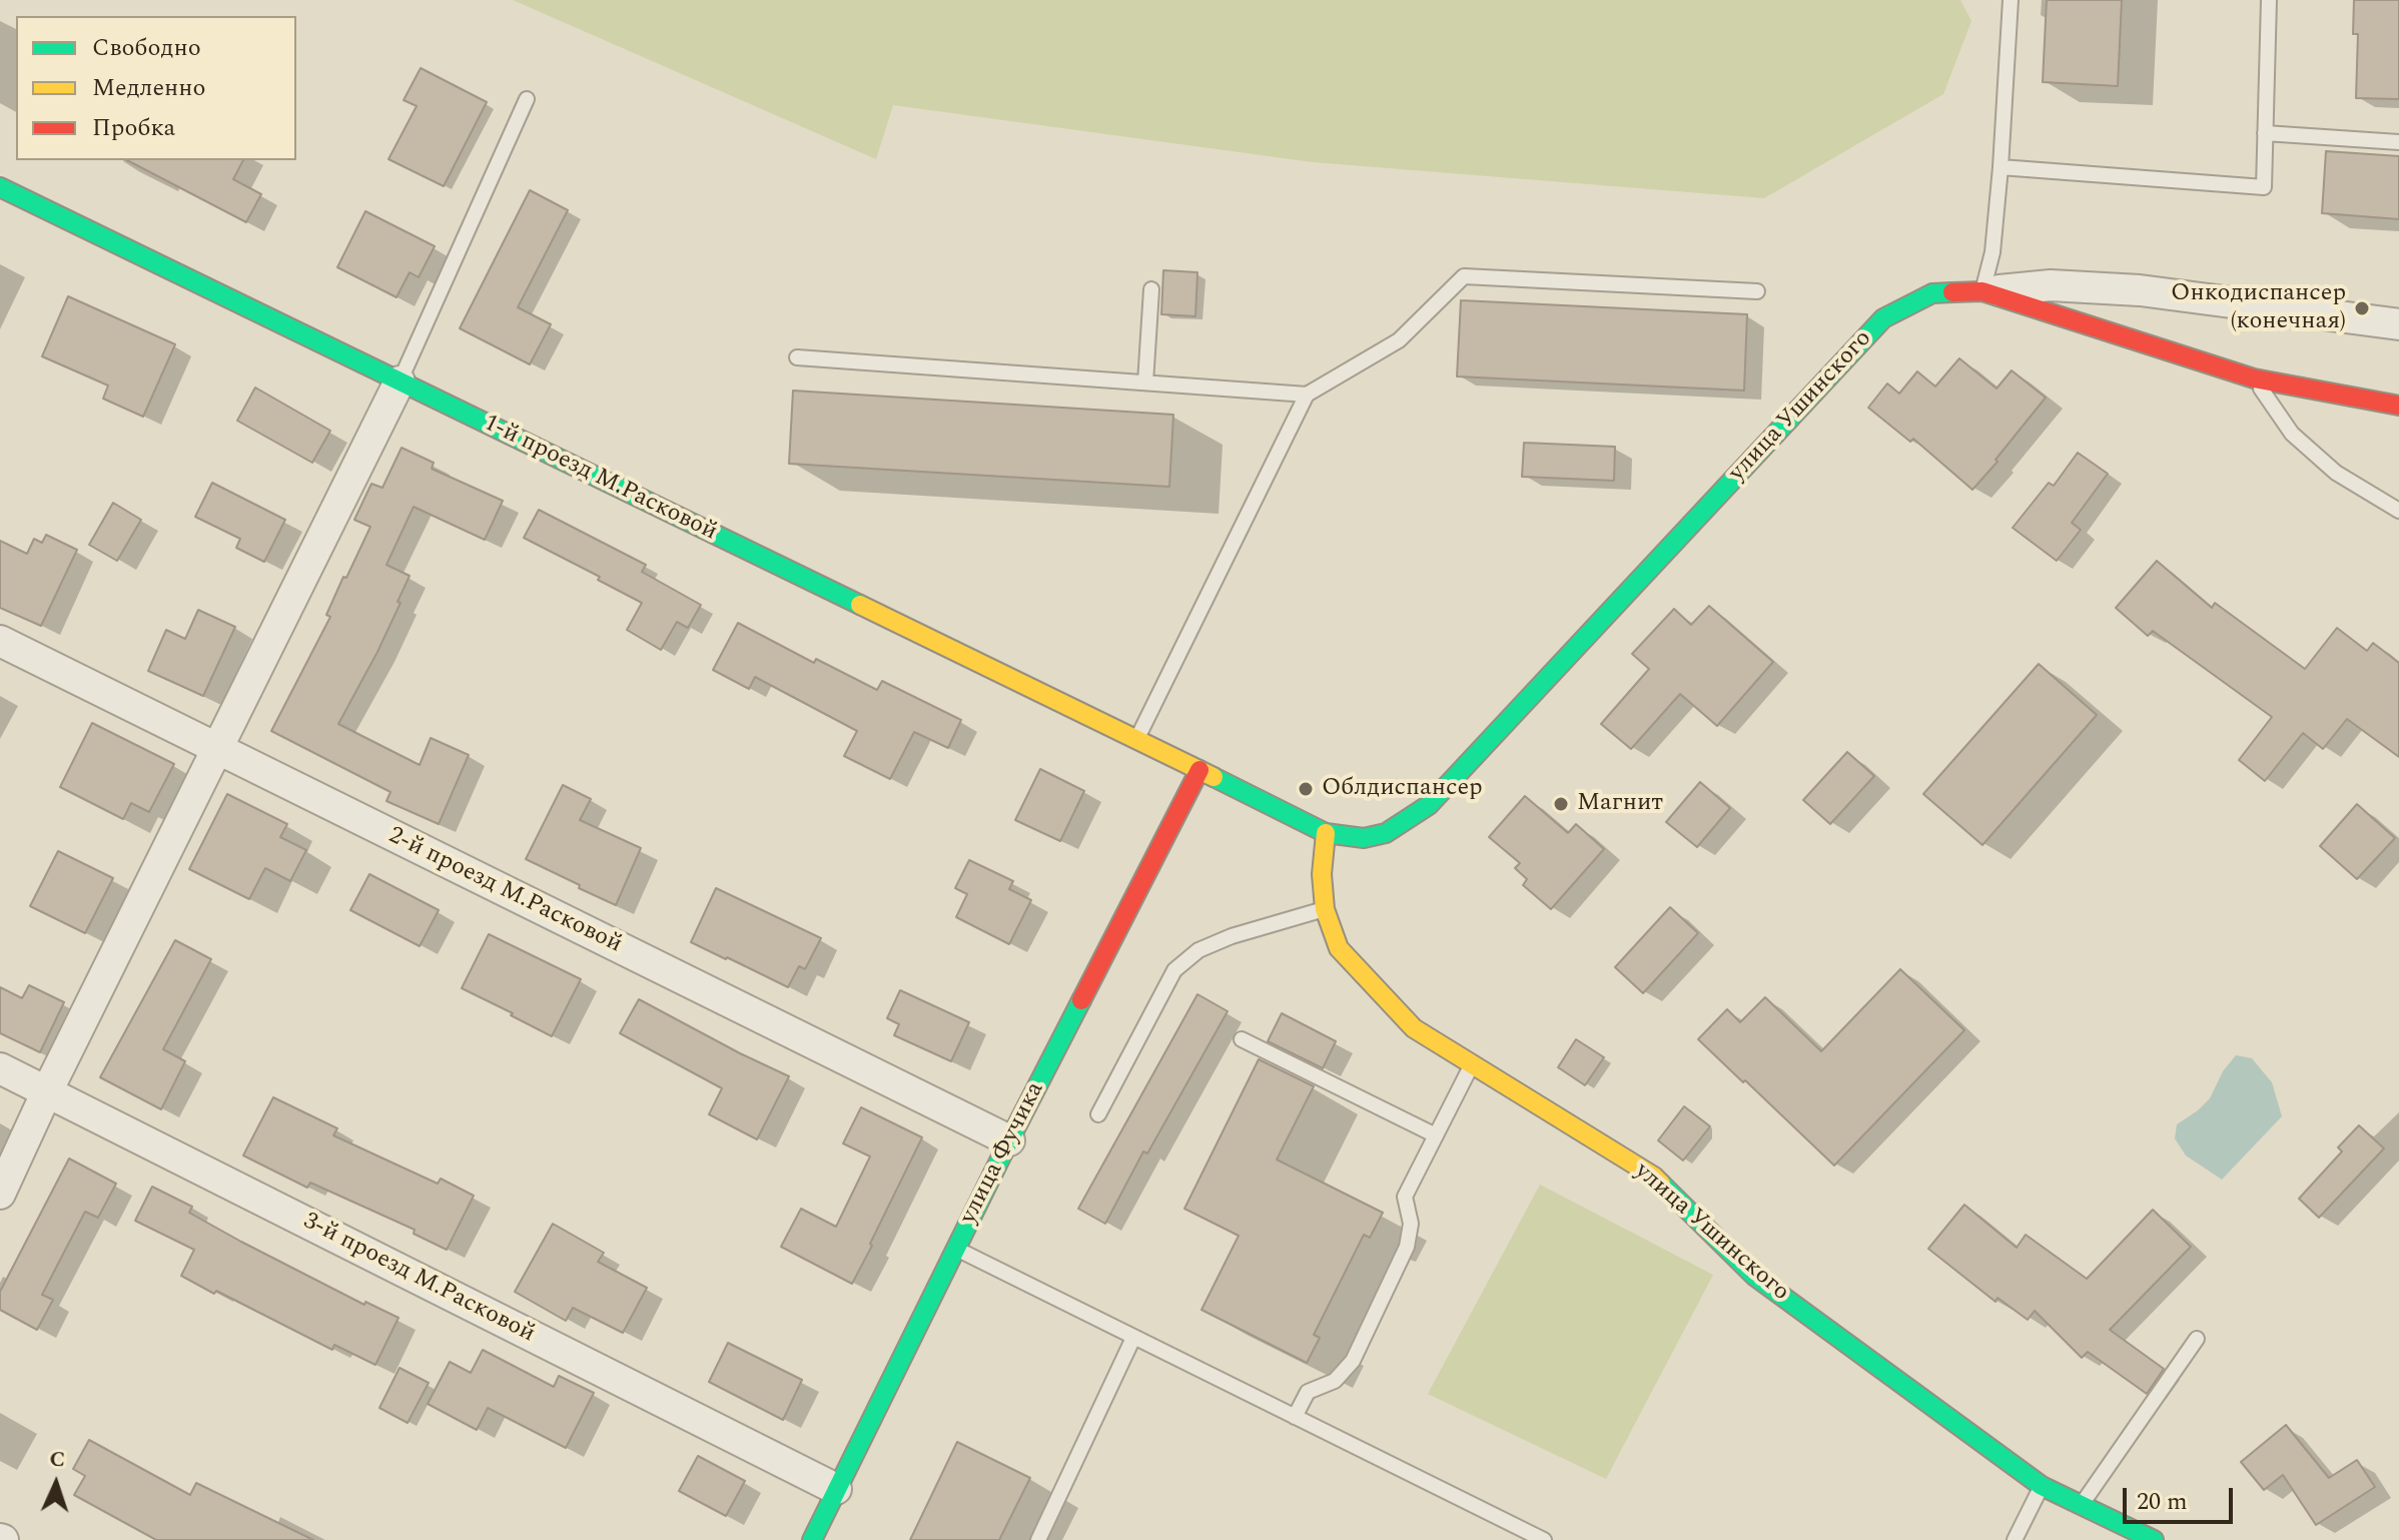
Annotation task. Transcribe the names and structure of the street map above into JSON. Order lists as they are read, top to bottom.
{
  "streets": {
    "street": [
      "улица Ушинского",
      "1-й проезд М.Расковой",
      "2-й проезд М.Расковой",
      "улица Фучика",
      "3-й проезд М.Расковой"
    ]
  },
  "crossings": [
    ["улица Ушинского", "1-й проезд М.Расковой"],
    ["улица Ушинского", "улица Фучика"],
    ["1-й проезд М.Расковой", "улица Фучика"],
    ["2-й проезд М.Расковой", "улица Фучика"],
    ["улица Фучика", "3-й проезд М.Расковой"]
  ],
  "places": ["Онкодиспансер (конечная)", "Облдиспансер", "Магнит"],
  "legend": ["Свободно", "Медленно", "Пробка"],
  "scale_bar": "20 m",
  "north": "top"
}
